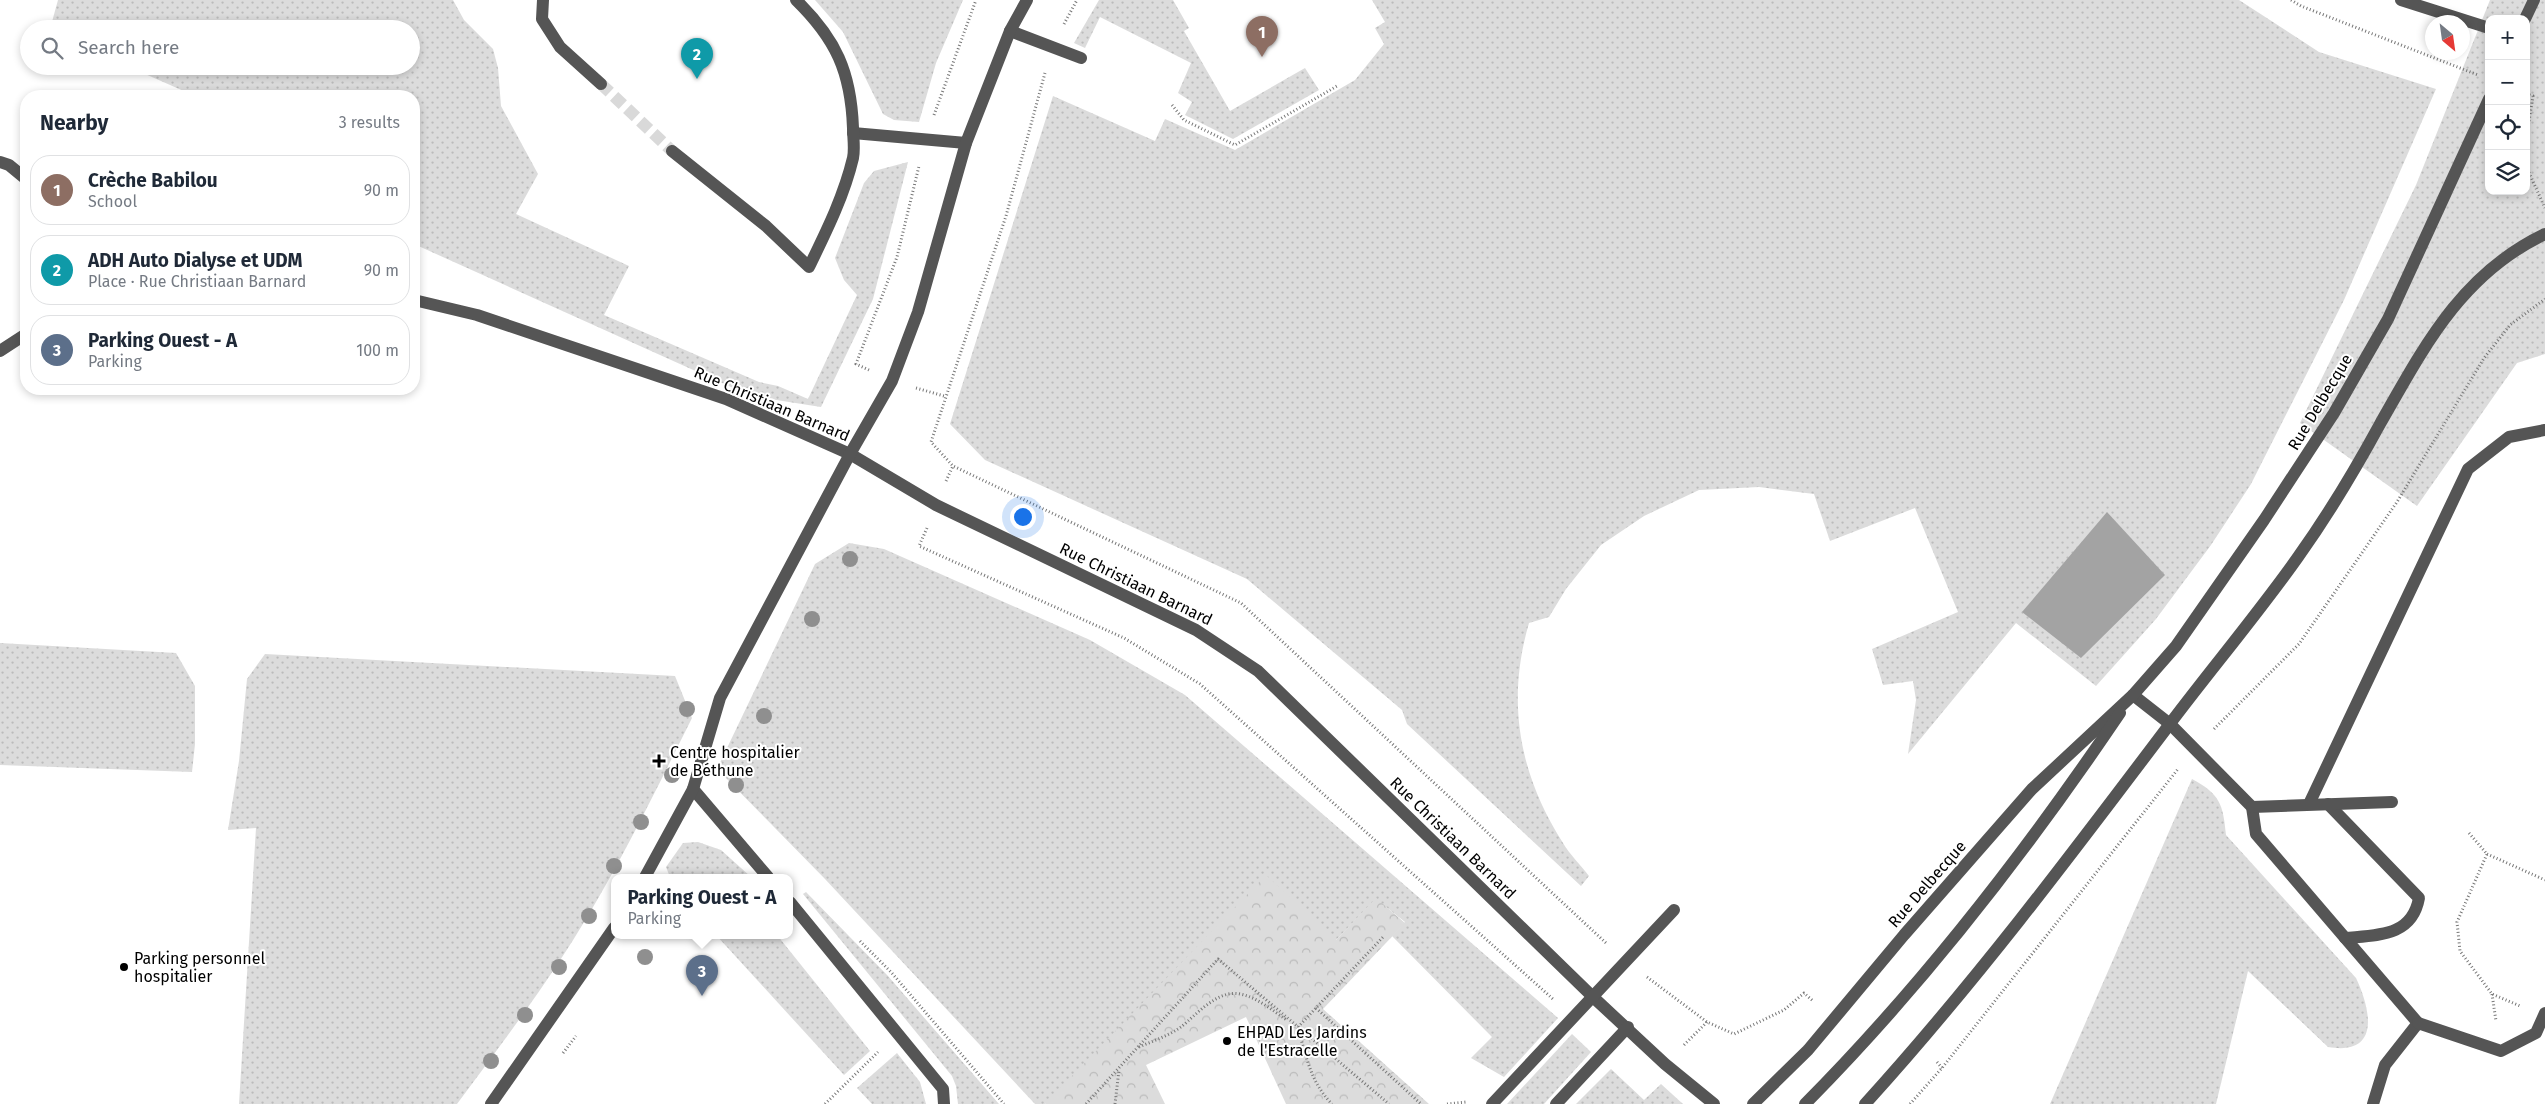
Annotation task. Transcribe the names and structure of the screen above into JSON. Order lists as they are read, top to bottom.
{
  "streets": {
    "street": ["Rue Delbecque", "Rue Christiaan Barnard"]
  },
  "places": {
    "health": ["Centre hospitalier de Béthune"],
    "other": ["Parking personnel hospitalier", "EHPAD Les Jardins de l'Estracelle"]
  },
  "north": "bottom right",
  "page": {
    "map_buttons": ["+", "−"],
    "pins": ["1", "2", "3"],
    "search": "Search here",
    "heading": ["Nearby", "3 results"],
    "list": [
      {
        "mark": "1",
        "name": "Crèche Babilou",
        "note": "School",
        "value": "90 m"
      },
      {
        "mark": "2",
        "name": "ADH Auto Dialyse et UDM",
        "note": "Place · Rue Christiaan Barnard",
        "value": "90 m"
      },
      {
        "mark": "3",
        "name": "Parking Ouest - A",
        "note": "Parking",
        "value": "100 m"
      }
    ],
    "popup": ["Parking Ouest - A", "Parking"]
  }
}
